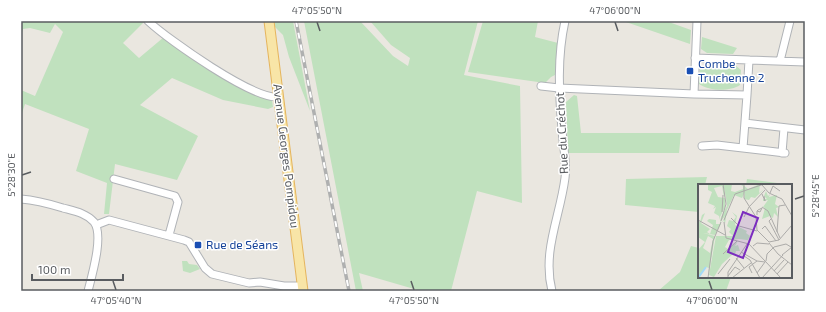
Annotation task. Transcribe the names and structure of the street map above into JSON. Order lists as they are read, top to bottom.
{
  "streets": {
    "main road": ["Avenue Georges Pompidou"],
    "street": ["Rue du Créchot"]
  },
  "places": {
    "transit": ["Combe Truchenne 2", "Rue de Séans"]
  },
  "scale_bar": "100 m",
  "coordinates": [
    "47°05'50\"N",
    "47°06'00\"N",
    "5°28'30\"E",
    "5°28'45\"E",
    "47°05'40\"N"
  ]
}
